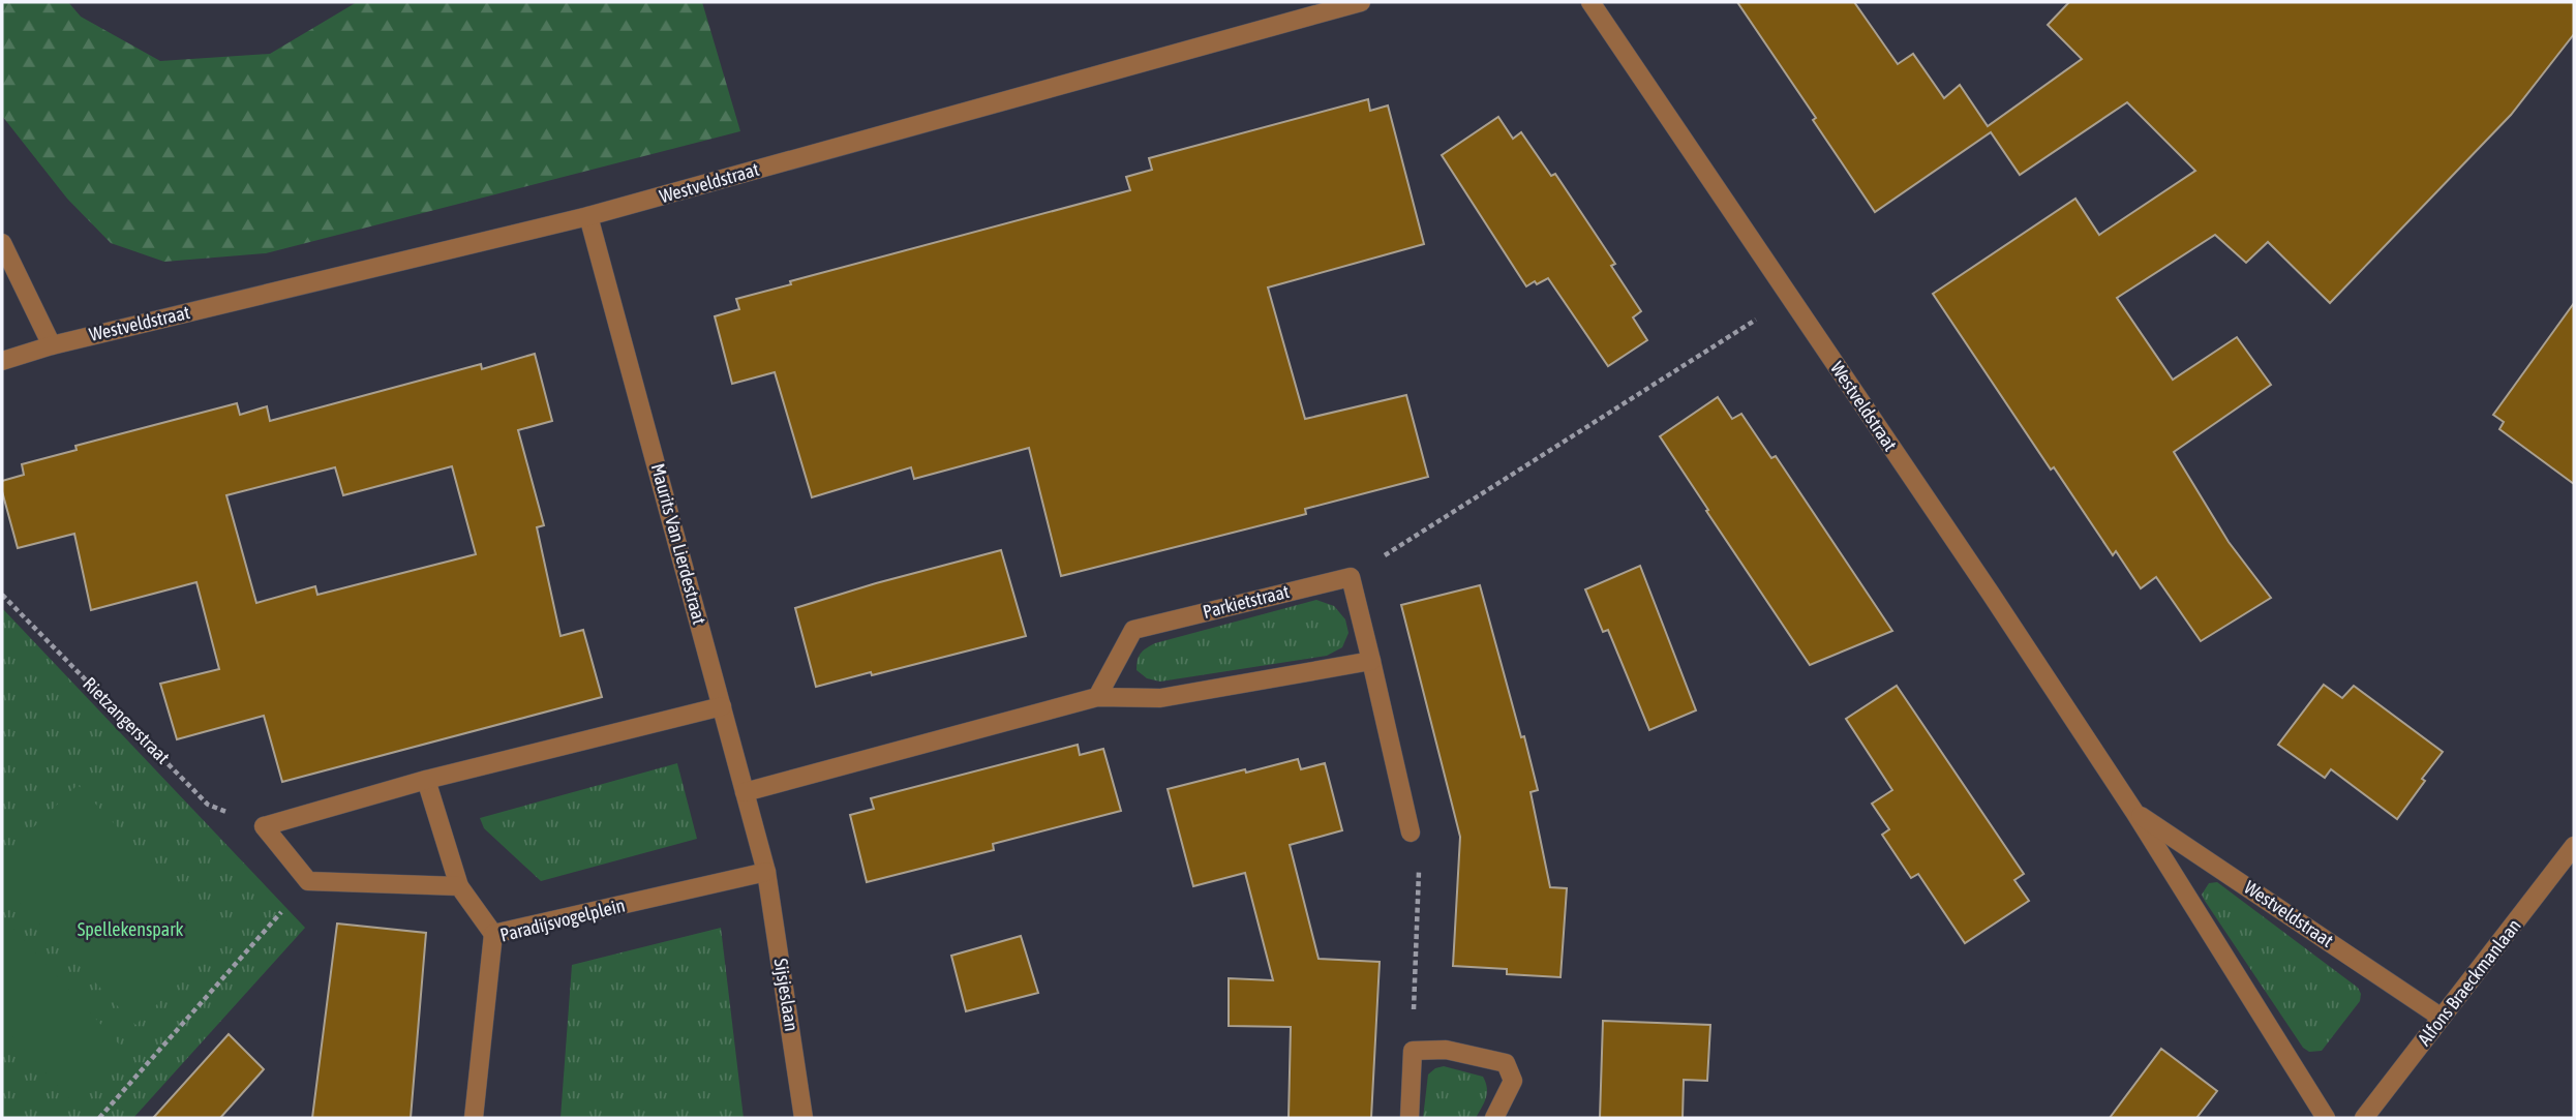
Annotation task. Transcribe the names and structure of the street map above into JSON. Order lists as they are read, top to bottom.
{
  "streets": {
    "street": [
      "Westveldstraat",
      "Maurits Van Lierdestraat",
      "Parkietstraat",
      "Paradijsvogelplein",
      "Alfons Braeckmanlaan",
      "Sijsjeslaan"
    ],
    "path": ["Rietzangerstraat"]
  },
  "crossings": [
    ["Westveldstraat", "Maurits Van Lierdestraat"],
    ["Westveldstraat", "Alfons Braeckmanlaan"],
    ["Maurits Van Lierdestraat", "Paradijsvogelplein"],
    ["Maurits Van Lierdestraat", "Sijsjeslaan"],
    ["Paradijsvogelplein", "Sijsjeslaan"]
  ],
  "parks": ["Spellekenspark"]
}
